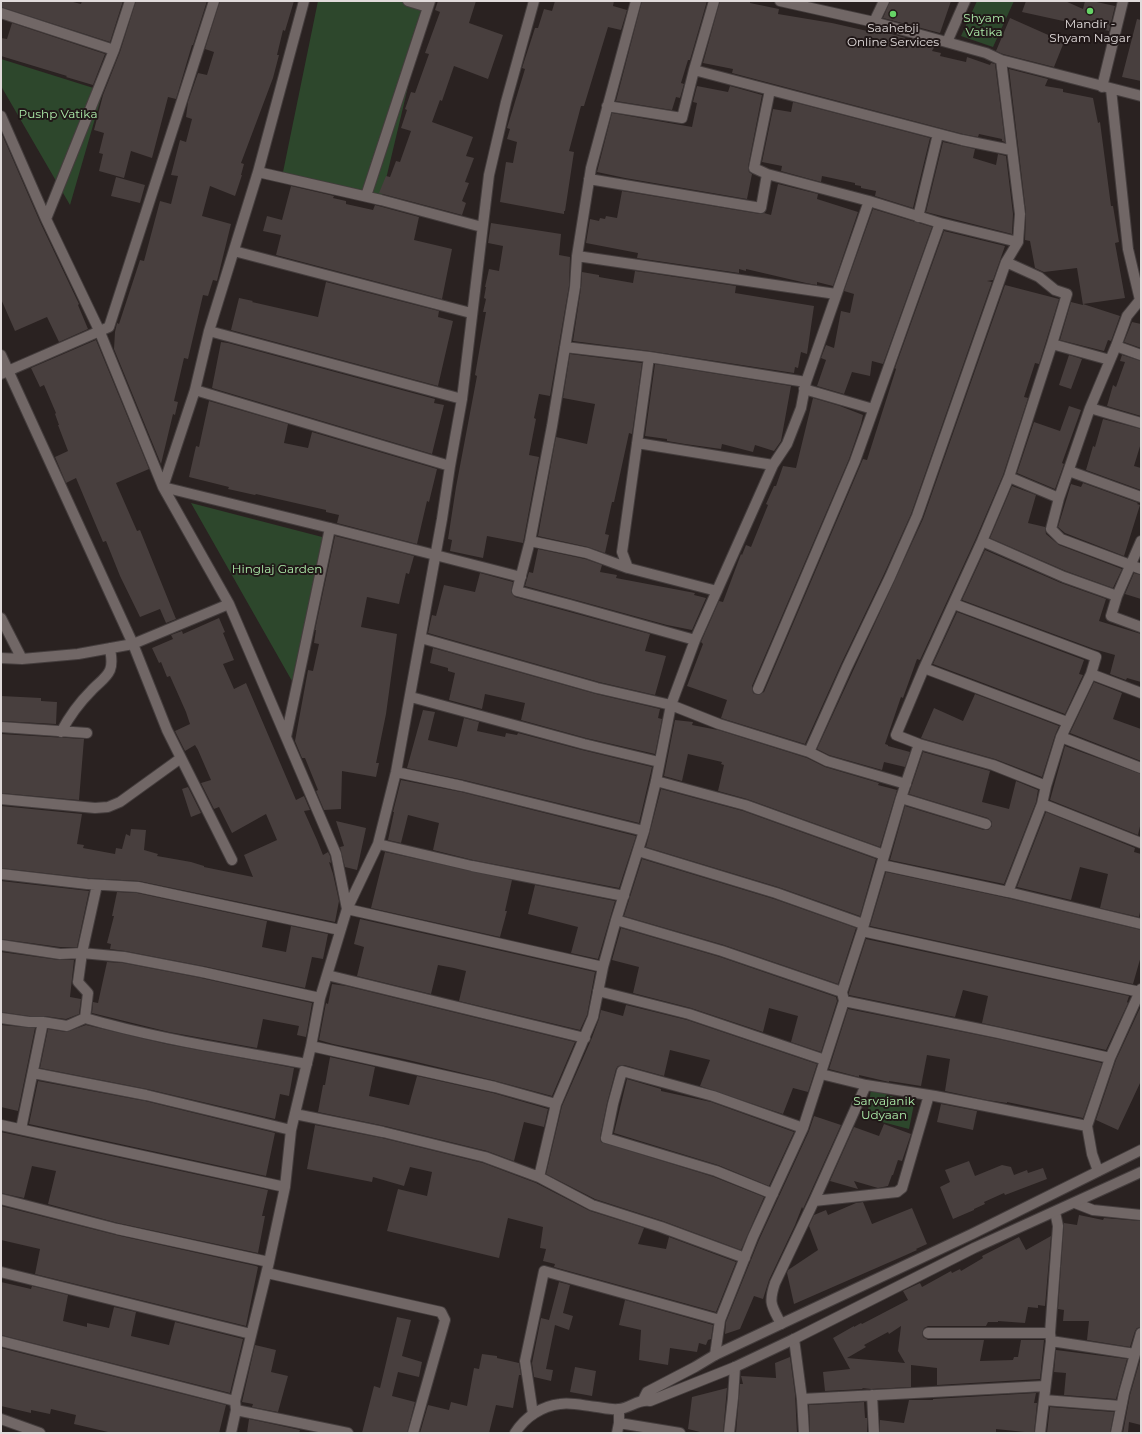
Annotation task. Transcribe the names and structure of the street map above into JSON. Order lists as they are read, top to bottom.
{
  "parks": [
    "Shyam Vatika",
    "Pushp Vatika",
    "Hinglaj Garden",
    "Sarvajanik Udyaan"
  ],
  "places": ["Mandir - Shyam Nagar", "Saahebji Online Services"]
}
